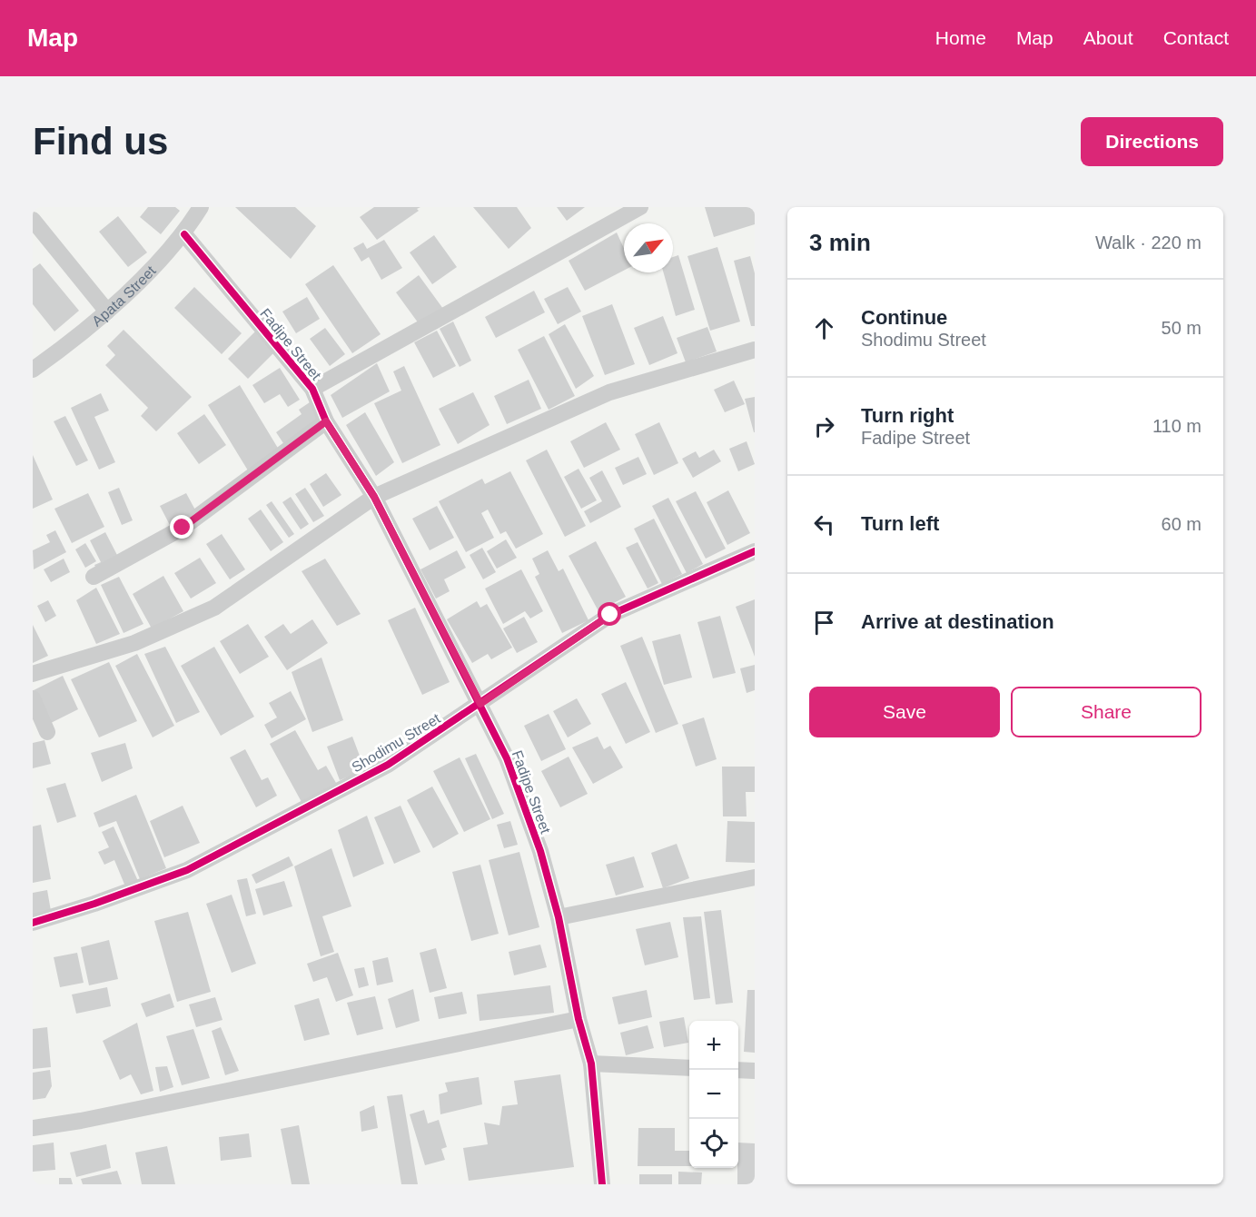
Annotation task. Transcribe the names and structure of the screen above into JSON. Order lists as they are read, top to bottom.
{
  "streets": {
    "street": ["Apata Street", "Fadipe Street", "Shodimu Street"]
  },
  "crossings": [
    ["Apata Street", "Fadipe Street"],
    ["Fadipe Street", "Shodimu Street"]
  ],
  "north": "top right",
  "page": {
    "header": "Map",
    "nav": [
      "Home",
      "Map",
      "About",
      "Contact"
    ],
    "buttons": [
      "Directions",
      ["Save", "Share"]
    ],
    "title": "Find us",
    "heading": ["3 min", "Walk · 220 m"],
    "list": [
      ["Continue", "Shodimu Street", "50 m"],
      ["Turn right", "Fadipe Street", "110 m"],
      ["Turn left", "60 m"],
      "Arrive at destination"
    ],
    "map_buttons": ["+", "−"]
  }
}
